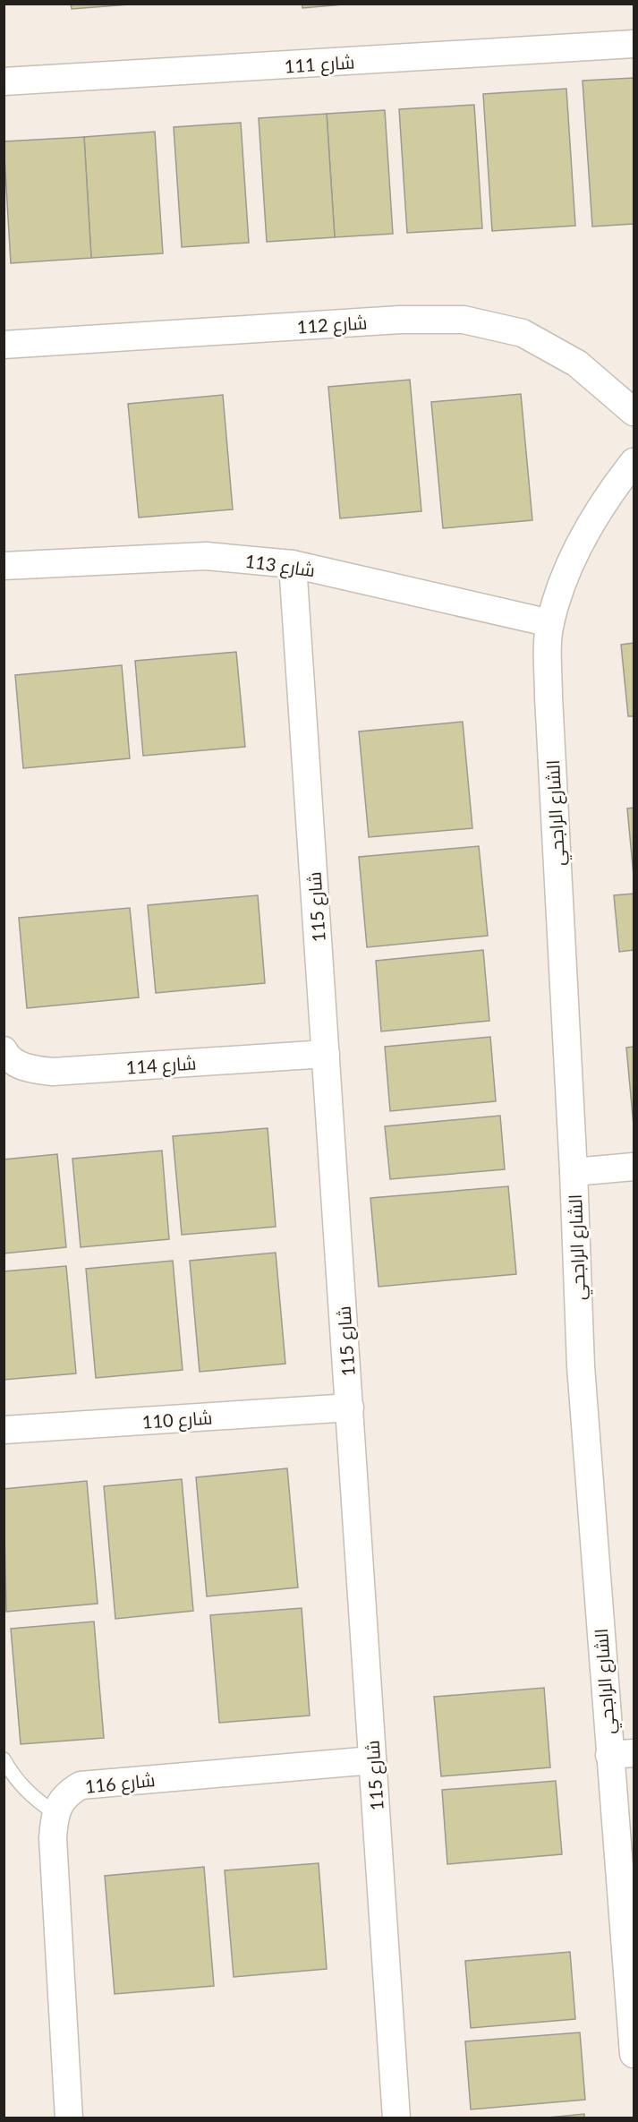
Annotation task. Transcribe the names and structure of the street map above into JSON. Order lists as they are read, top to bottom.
{
  "streets": {
    "street": [
      "شارع 111",
      "شارع 112",
      "شارع 113",
      "الشارع الراجحي",
      "شارع 115",
      "114 شارع",
      "شارع 110",
      "شارع 116"
    ]
  },
  "crossings": [
    ["شارع 113", "الشارع الراجحي"],
    ["شارع 113", "شارع 115"],
    ["شارع 115", "114 شارع"],
    ["شارع 115", "شارع 110"],
    ["شارع 115", "شارع 116"]
  ]
}
